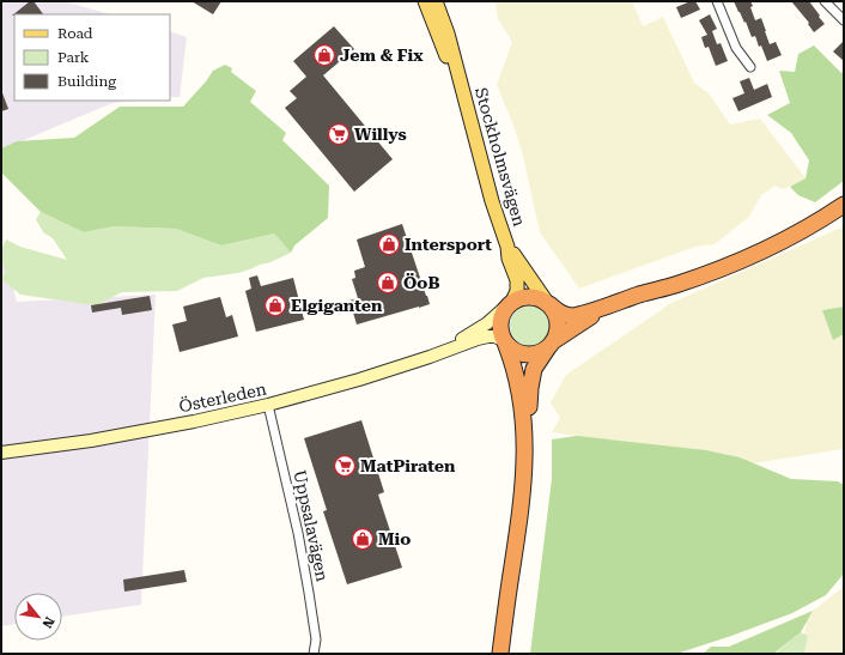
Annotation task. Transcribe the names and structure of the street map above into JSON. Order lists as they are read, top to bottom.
{
  "streets": {
    "main road": ["Stockholmsvägen"],
    "street": ["Österleden", "Uppsalavägen"]
  },
  "crossings": [
    ["Stockholmsvägen", "Österleden"],
    ["Österleden", "Uppsalavägen"]
  ],
  "places": {
    "shop": [
      "Jem & Fix",
      "Intersport",
      "ÖoB",
      "Elgiganten",
      "Mio"
    ],
    "supermarket": ["Willys", "MatPiraten"]
  },
  "legend": ["Road", "Park", "Building"],
  "north": "bottom right"
}
